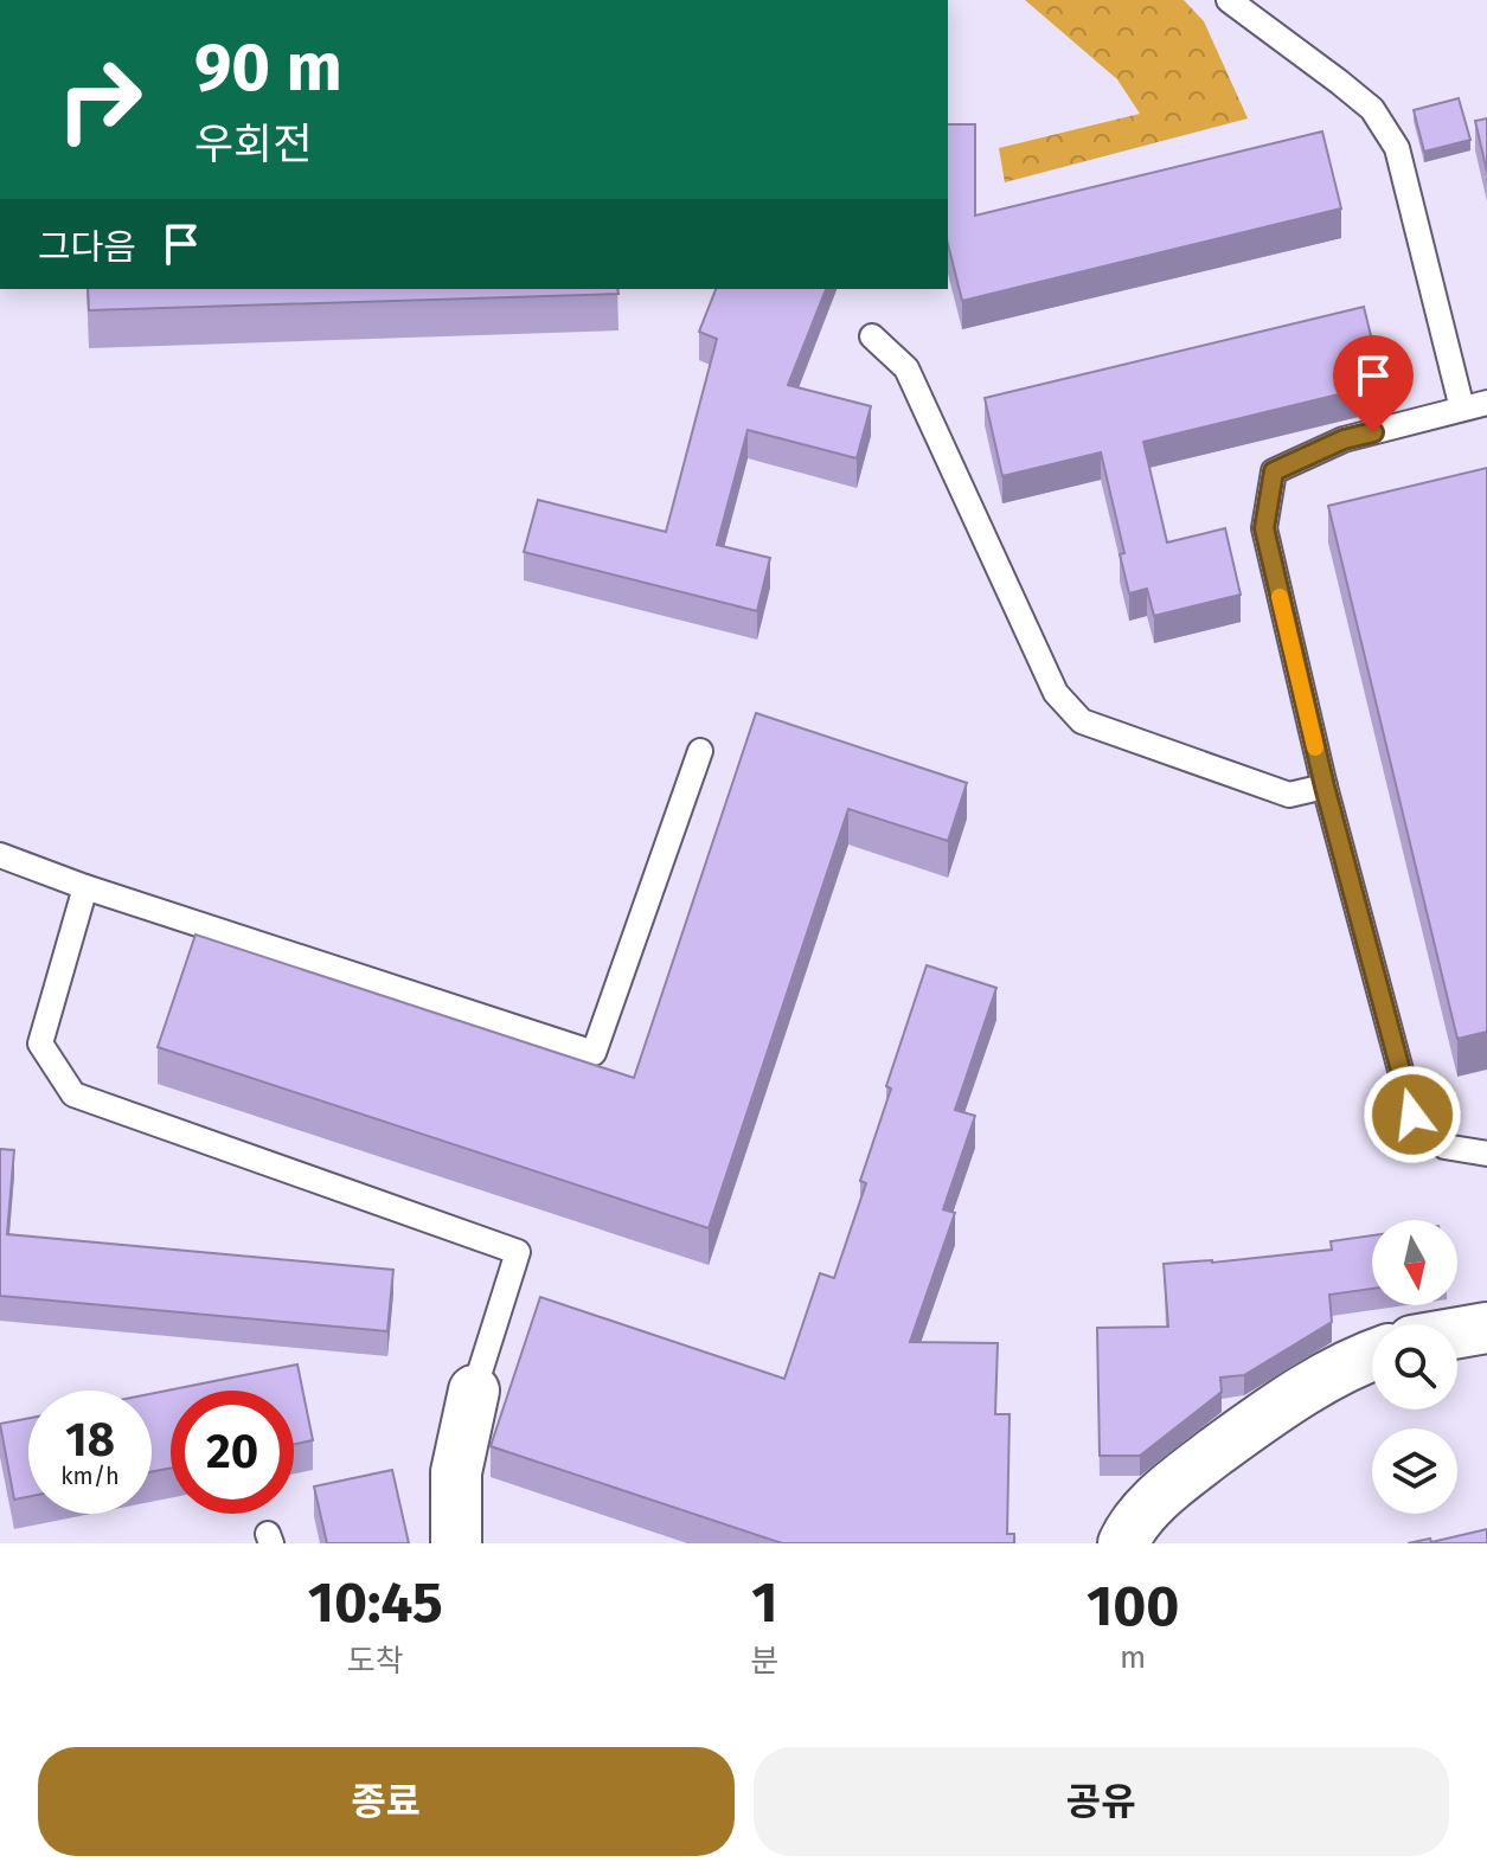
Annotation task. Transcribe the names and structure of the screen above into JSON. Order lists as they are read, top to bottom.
{
  "north": "bottom",
  "page": {
    "turn": ["90 m", "우회전"],
    "then": "그다음",
    "speed": "18 km/h",
    "limit": "20",
    "eta": [
      "10:45",
      "도착",
      "1",
      "분",
      "100",
      "m"
    ],
    "buttons": ["종료", "공유"]
  }
}
